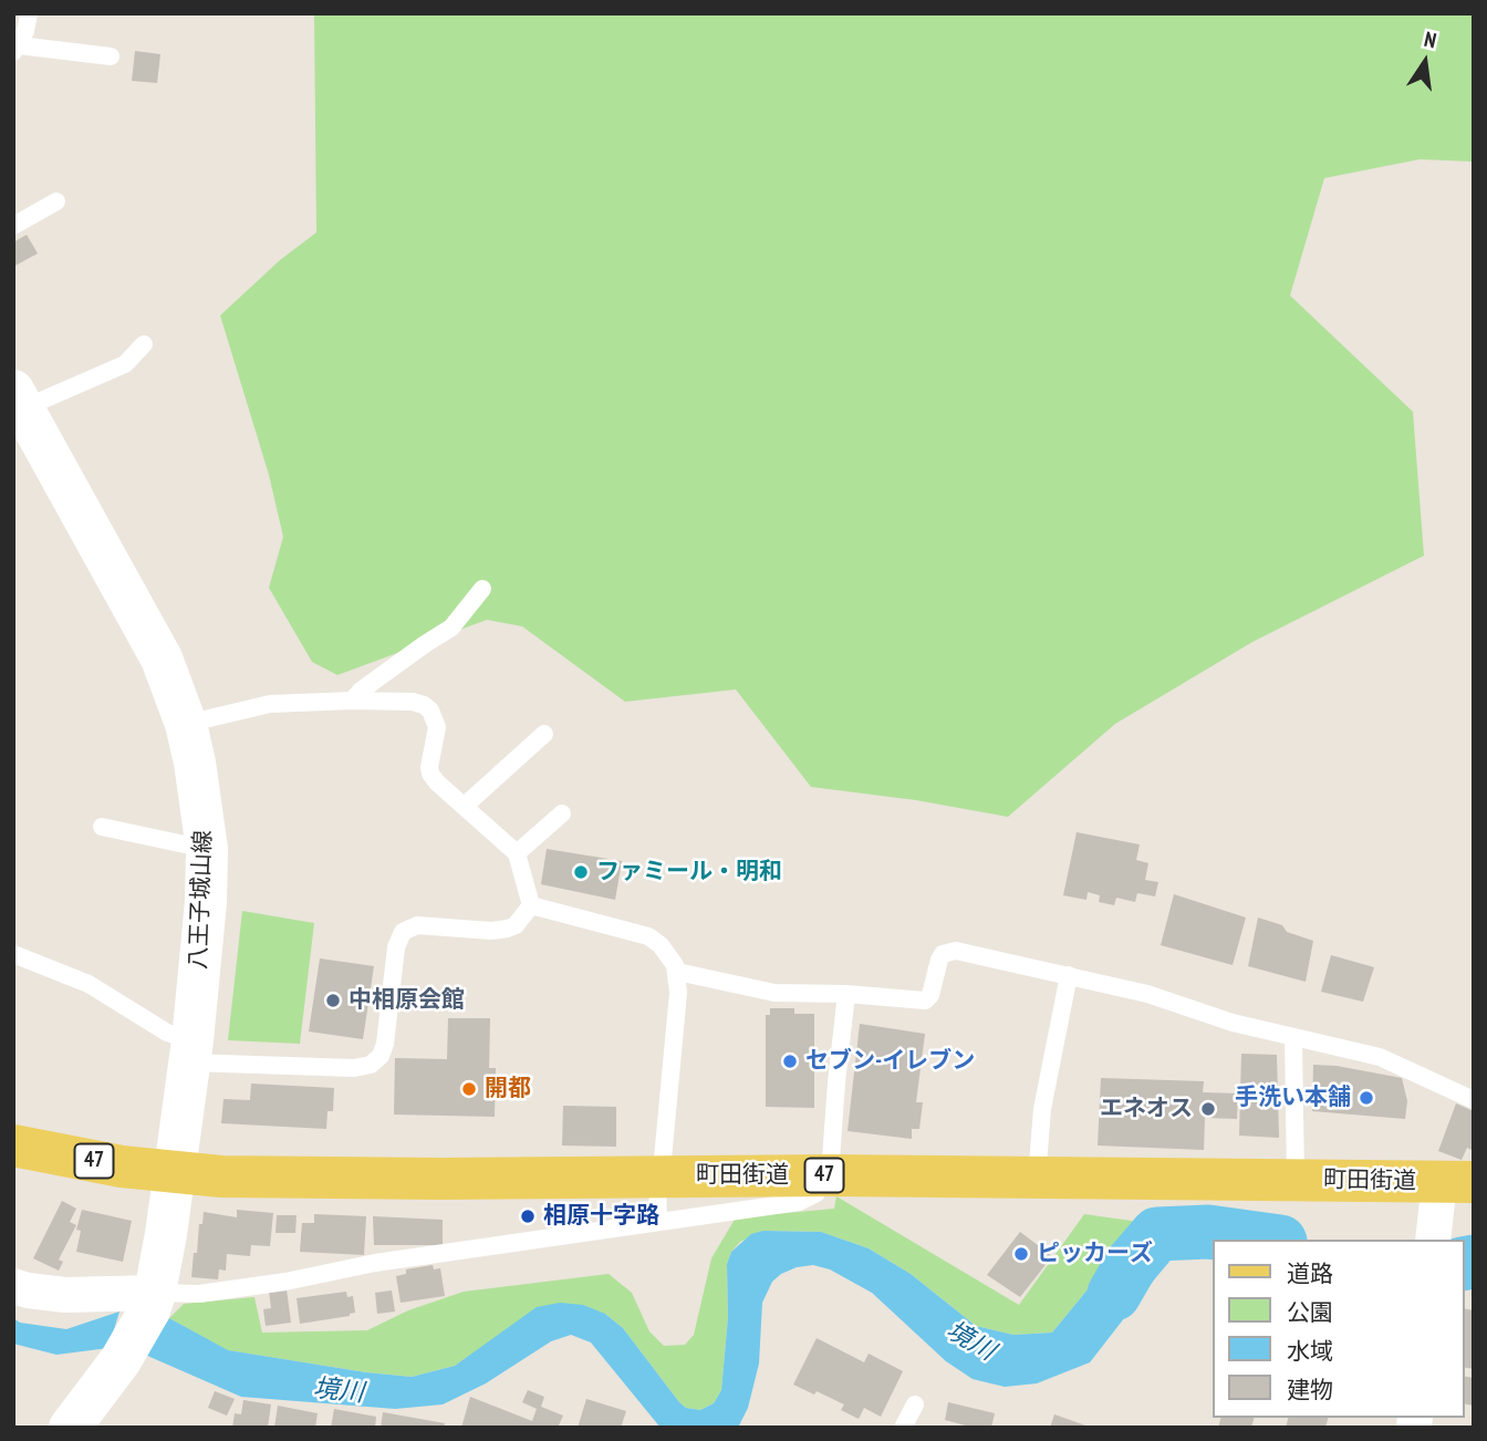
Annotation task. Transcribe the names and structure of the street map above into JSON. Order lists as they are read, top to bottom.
{
  "streets": {
    "main road": ["八王子城山線", "47", "町田街道"]
  },
  "crossings": [
    ["八王子城山線", "町田街道"]
  ],
  "water": ["境川"],
  "places": [
    "ファミール・明和",
    "中相原会館",
    "セブン-イレブン",
    "開都",
    "手洗い本舗",
    "エネオス",
    "相原十字路",
    "ピッカーズ"
  ],
  "legend": [
    "道路",
    "公園",
    "水域",
    "建物"
  ],
  "north": "top"
}
